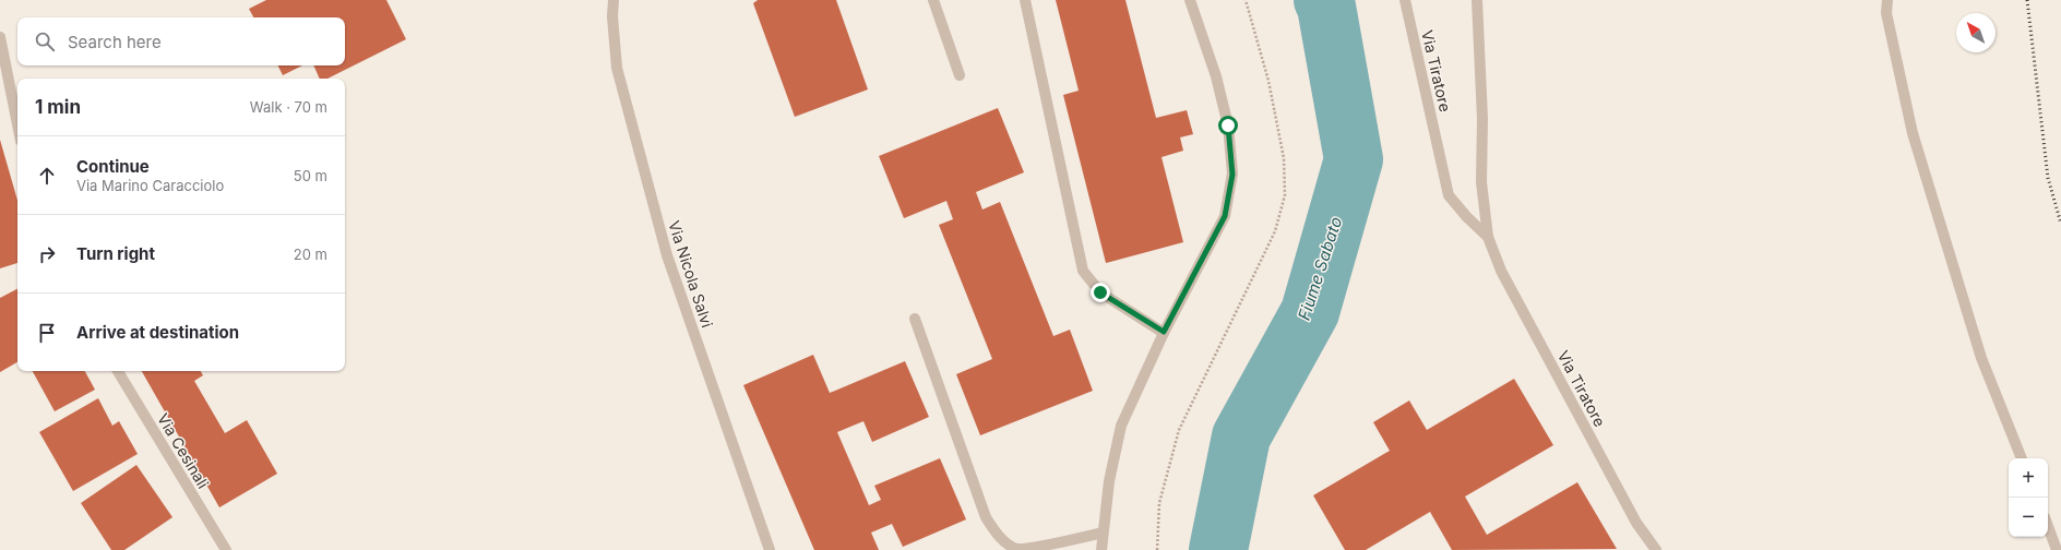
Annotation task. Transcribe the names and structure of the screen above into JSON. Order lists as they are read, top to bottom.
{
  "streets": {
    "street": ["Via Tiratore", "Via Nicola Salvi", "Via Cesinali"]
  },
  "water": ["Fiume Sabato"],
  "north": "top left",
  "page": {
    "search": "Search here",
    "heading": ["1 min", "Walk · 70 m"],
    "list": [
      ["Continue", "Via Marino Caracciolo", "50 m"],
      ["Turn right", "20 m"],
      "Arrive at destination"
    ],
    "map_buttons": ["+", "−"]
  }
}
